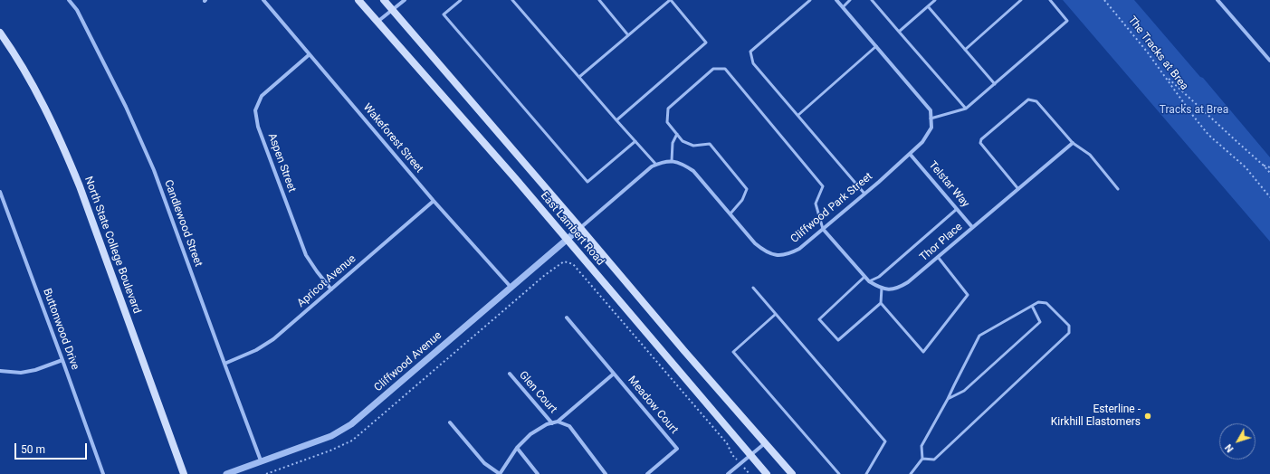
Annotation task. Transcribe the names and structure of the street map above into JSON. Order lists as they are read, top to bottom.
{
  "streets": {
    "main road": ["East Lambert Road", "North State College Boulevard"],
    "street": [
      "Wakeforest Street",
      "Aspen Street",
      "Telstar Way",
      "Cliffwood Park Street",
      "Candlewood Street",
      "Thor Place",
      "Apricot Avenue",
      "Buttonwood Drive",
      "Cliffwood Avenue",
      "Glen Court",
      "Meadow Court"
    ],
    "path": ["The Tracks at Brea"]
  },
  "crossings": [
    ["Wakeforest Street", "Aspen Street"],
    ["Wakeforest Street", "Apricot Avenue"],
    ["Wakeforest Street", "Cliffwood Avenue"],
    ["Aspen Street", "Apricot Avenue"],
    ["Telstar Way", "Cliffwood Park Street"],
    ["Telstar Way", "Thor Place"],
    ["Cliffwood Park Street", "Thor Place"],
    ["Candlewood Street", "Apricot Avenue"],
    ["Candlewood Street", "Cliffwood Avenue"],
    ["East Lambert Road", "Cliffwood Avenue"]
  ],
  "parks": ["Tracks at Brea"],
  "places": ["Esterline - Kirkhill Elastomers"],
  "scale_bar": "50 m",
  "north": "bottom left"
}
